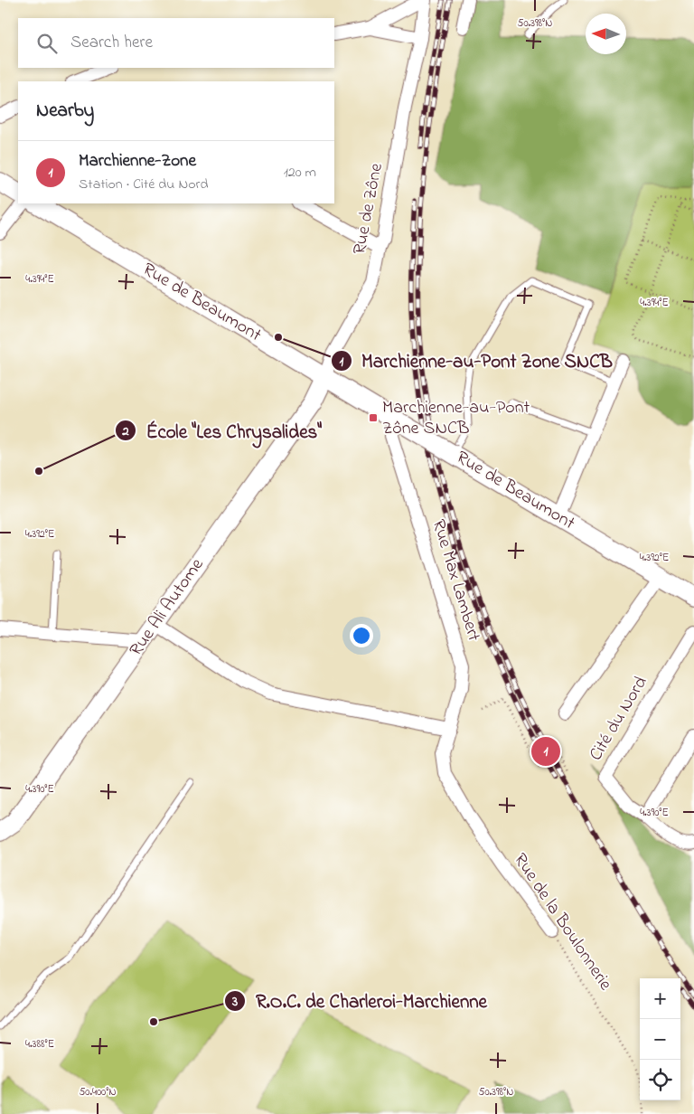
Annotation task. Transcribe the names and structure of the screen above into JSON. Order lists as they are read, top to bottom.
{
  "streets": {
    "main road": ["Rue de Beaumont", "Rue Ali Autome"],
    "street": [
      "Rue de Zône",
      "Rue Max Lambert",
      "Cité du Nord",
      "Rue de la Boulonnerie"
    ]
  },
  "crossings": [
    ["Rue de Zône", "Rue de Beaumont"],
    ["Rue de Zône", "Rue Ali Autome"],
    ["Rue de Beaumont", "Rue Max Lambert"],
    ["Rue de Beaumont", "Rue Ali Autome"],
    ["Rue Max Lambert", "Rue de la Boulonnerie"]
  ],
  "places": {
    "other": ["Marchienne-au-Pont Zone SNCB", "École \"Les Chrysalides\"", "R.O.C. de Charleroi-Marchienne"],
    "transit": ["Marchienne-au-Pont Zône SNCB"]
  },
  "north": "left",
  "page": {
    "search": "Search here",
    "heading": "Nearby",
    "list": [
      {
        "mark": "1",
        "name": "Marchienne-Zone",
        "note": "Station · Cité du Nord",
        "value": "120 m"
      }
    ],
    "pins": "1",
    "map_buttons": ["+", "−"]
  },
  "coordinates": [
    "50.398°N",
    "4.394°E",
    "4.392°E",
    "4.390°E",
    "4.388°E",
    "50.400°N"
  ]
}
